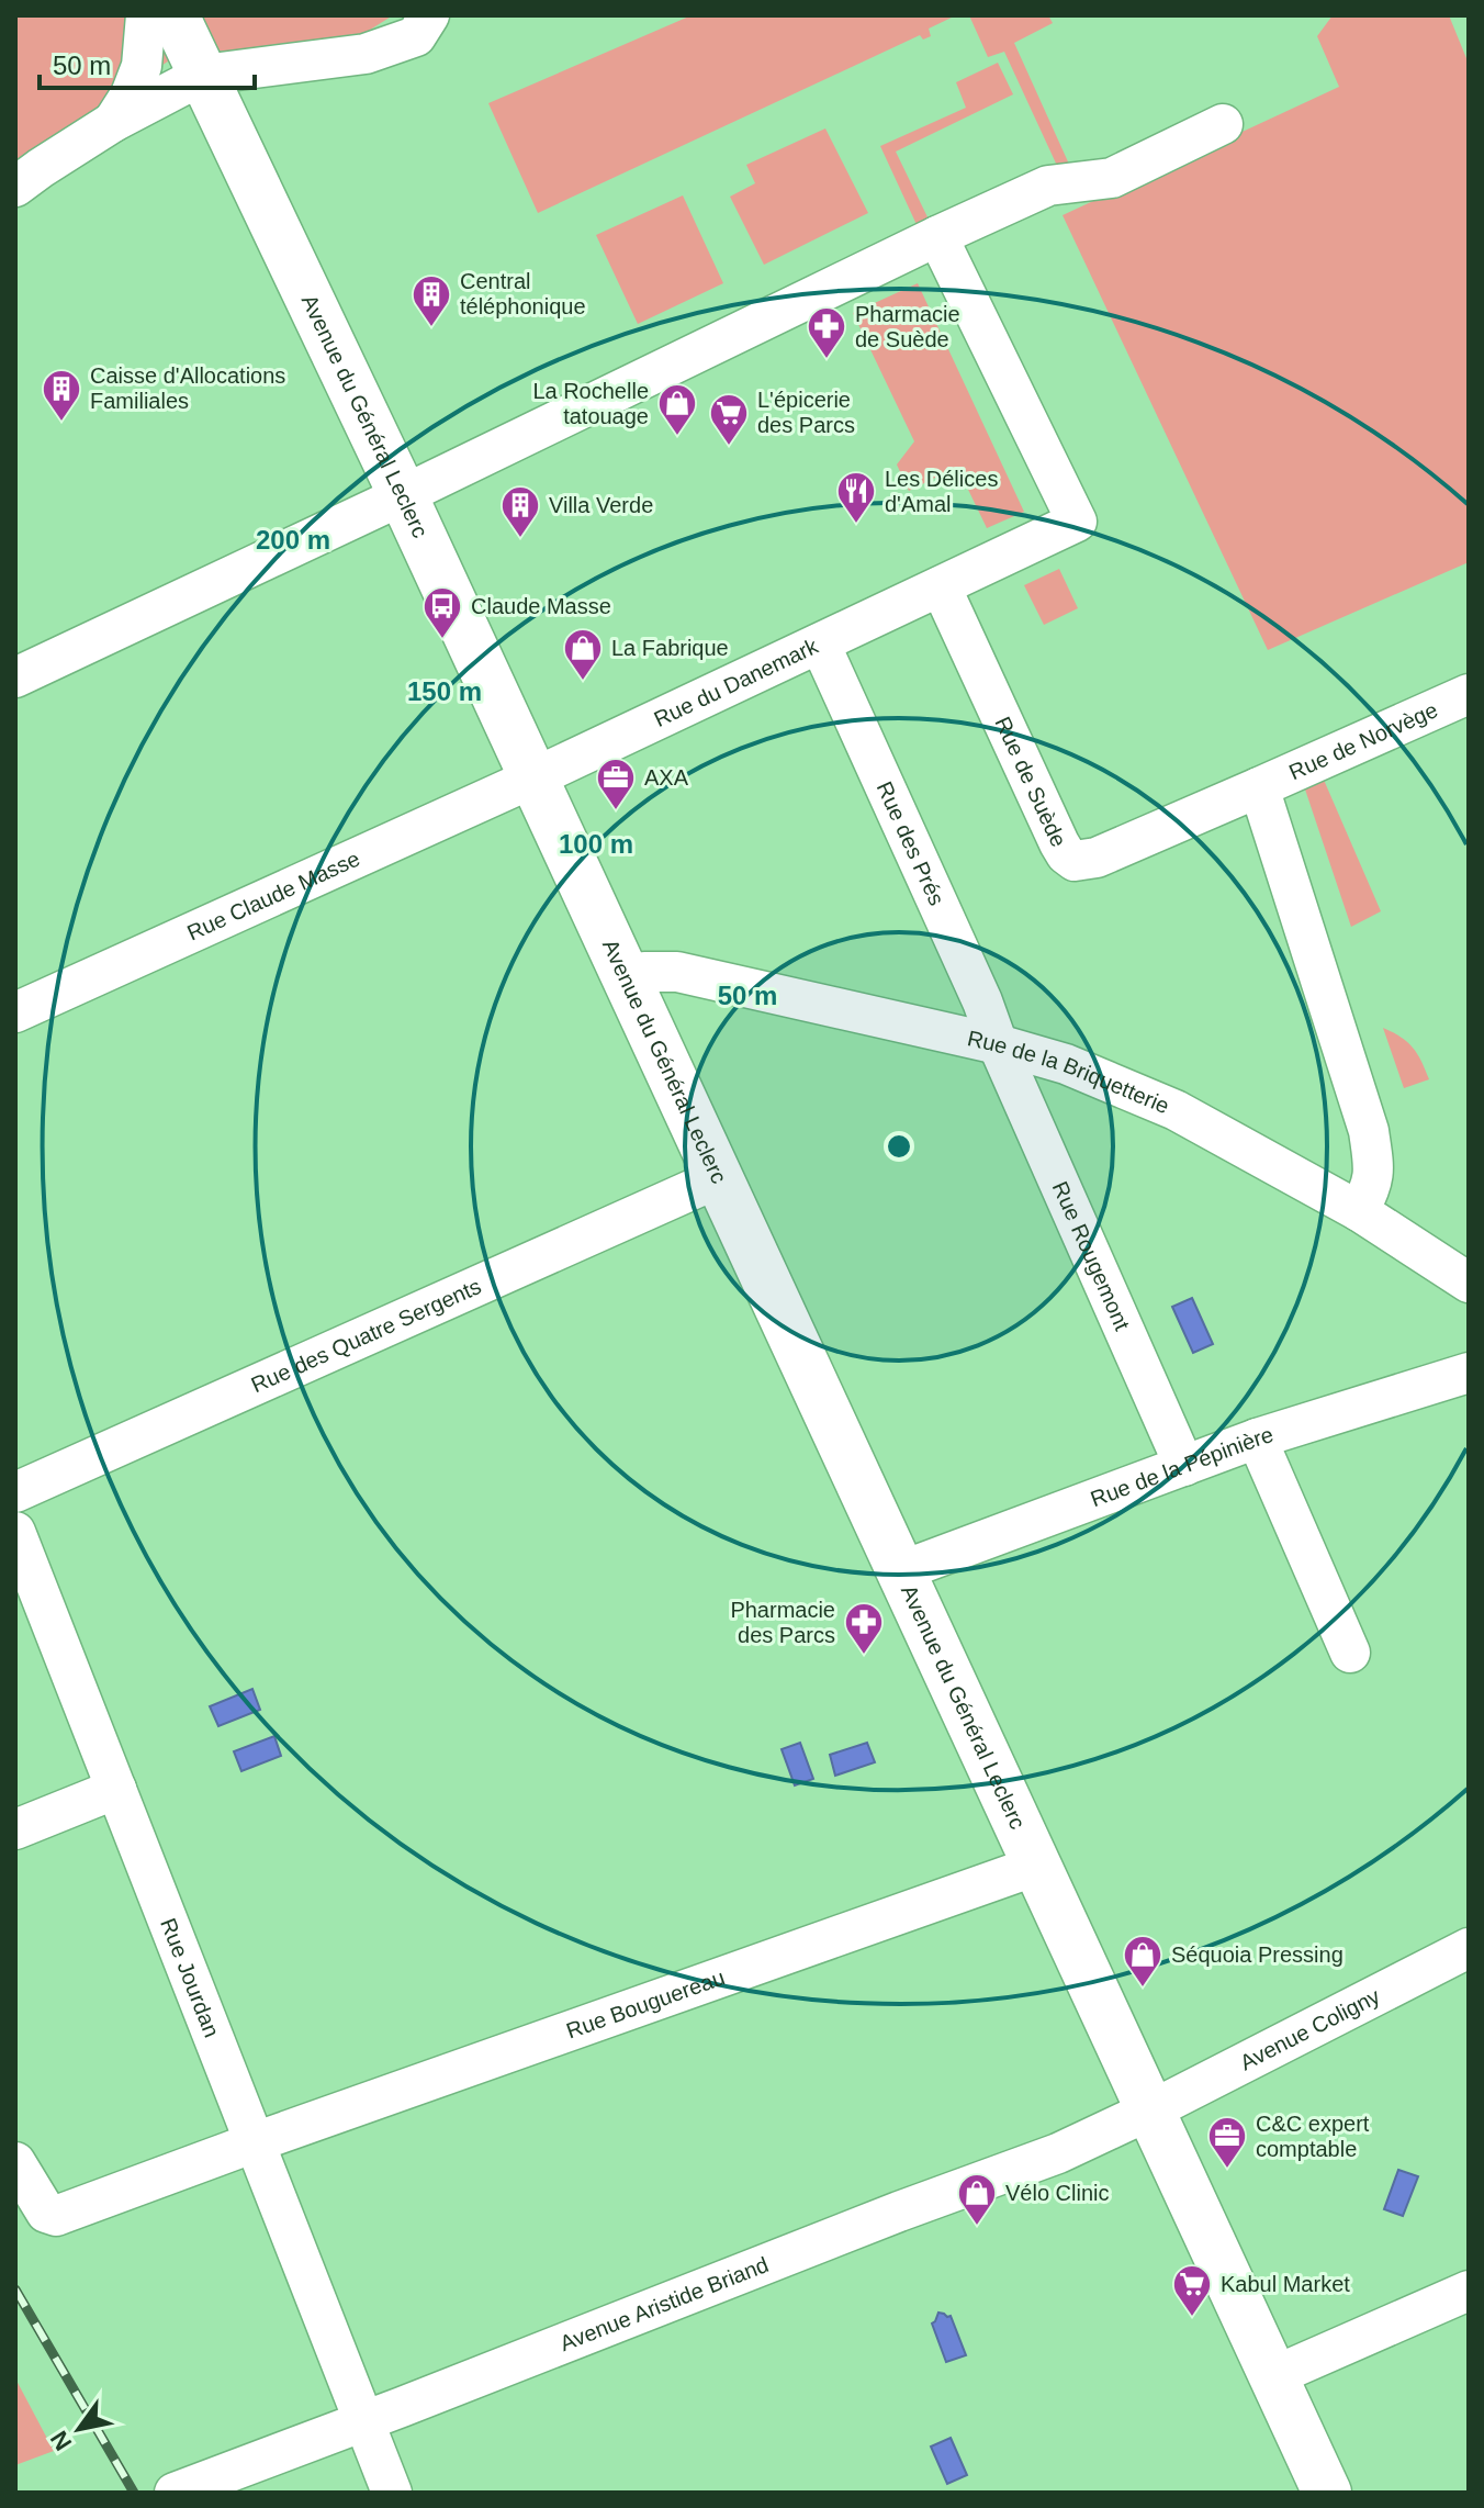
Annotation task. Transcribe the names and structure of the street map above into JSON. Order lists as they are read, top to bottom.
{
  "streets": {
    "main road": ["Avenue du Général Leclerc"],
    "street": [
      "Rue du Danemark",
      "Rue de Norvège",
      "Rue de Suède",
      "Rue des Prés",
      "Rue Claude Masse",
      "Rue de la Briquetterie",
      "Rue Rougemont",
      "Rue des Quatre Sergents",
      "Rue de la Pépinière",
      "Rue Jourdan",
      "Rue Bouguereau",
      "Avenue Coligny",
      "Avenue Aristide Briand"
    ]
  },
  "crossings": [
    ["Avenue du Général Leclerc", "Rue du Danemark"],
    ["Avenue du Général Leclerc", "Rue Claude Masse"],
    ["Avenue du Général Leclerc", "Rue de la Briquetterie"],
    ["Avenue du Général Leclerc", "Rue des Quatre Sergents"],
    ["Avenue du Général Leclerc", "Rue de la Pépinière"],
    ["Avenue du Général Leclerc", "Rue Bouguereau"],
    ["Avenue du Général Leclerc", "Avenue Coligny"],
    ["Avenue du Général Leclerc", "Avenue Aristide Briand"],
    ["Rue du Danemark", "Rue de Suède"],
    ["Rue du Danemark", "Rue des Prés"],
    ["Rue du Danemark", "Rue Claude Masse"],
    ["Rue de Norvège", "Rue de Suède"],
    ["Rue des Prés", "Rue de la Briquetterie"],
    ["Rue des Prés", "Rue Rougemont"],
    ["Rue de la Briquetterie", "Rue Rougemont"],
    ["Rue Rougemont", "Rue de la Pépinière"],
    ["Rue Jourdan", "Rue Bouguereau"],
    ["Rue Jourdan", "Avenue Aristide Briand"],
    ["Avenue Coligny", "Avenue Aristide Briand"]
  ],
  "places": {
    "building": ["Central téléphonique", "Caisse d'Allocations Familiales", "Villa Verde"],
    "pharmacy": ["Pharmacie de Suède", "Pharmacie des Parcs"],
    "shop": [
      "La Rochelle tatouage",
      "La Fabrique",
      "Séquoia Pressing",
      "Vélo Clinic"
    ],
    "supermarket": ["L'épicerie des Parcs", "Kabul Market"],
    "restaurant": ["Les Délices d'Amal"],
    "bus stop": ["Claude Masse"],
    "office": ["AXA", "C&C expert comptable"]
  },
  "scale_bar": "50 m",
  "north": "bottom left",
  "rings": [
    "200 m",
    "150 m",
    "100 m",
    "50 m"
  ]
}
